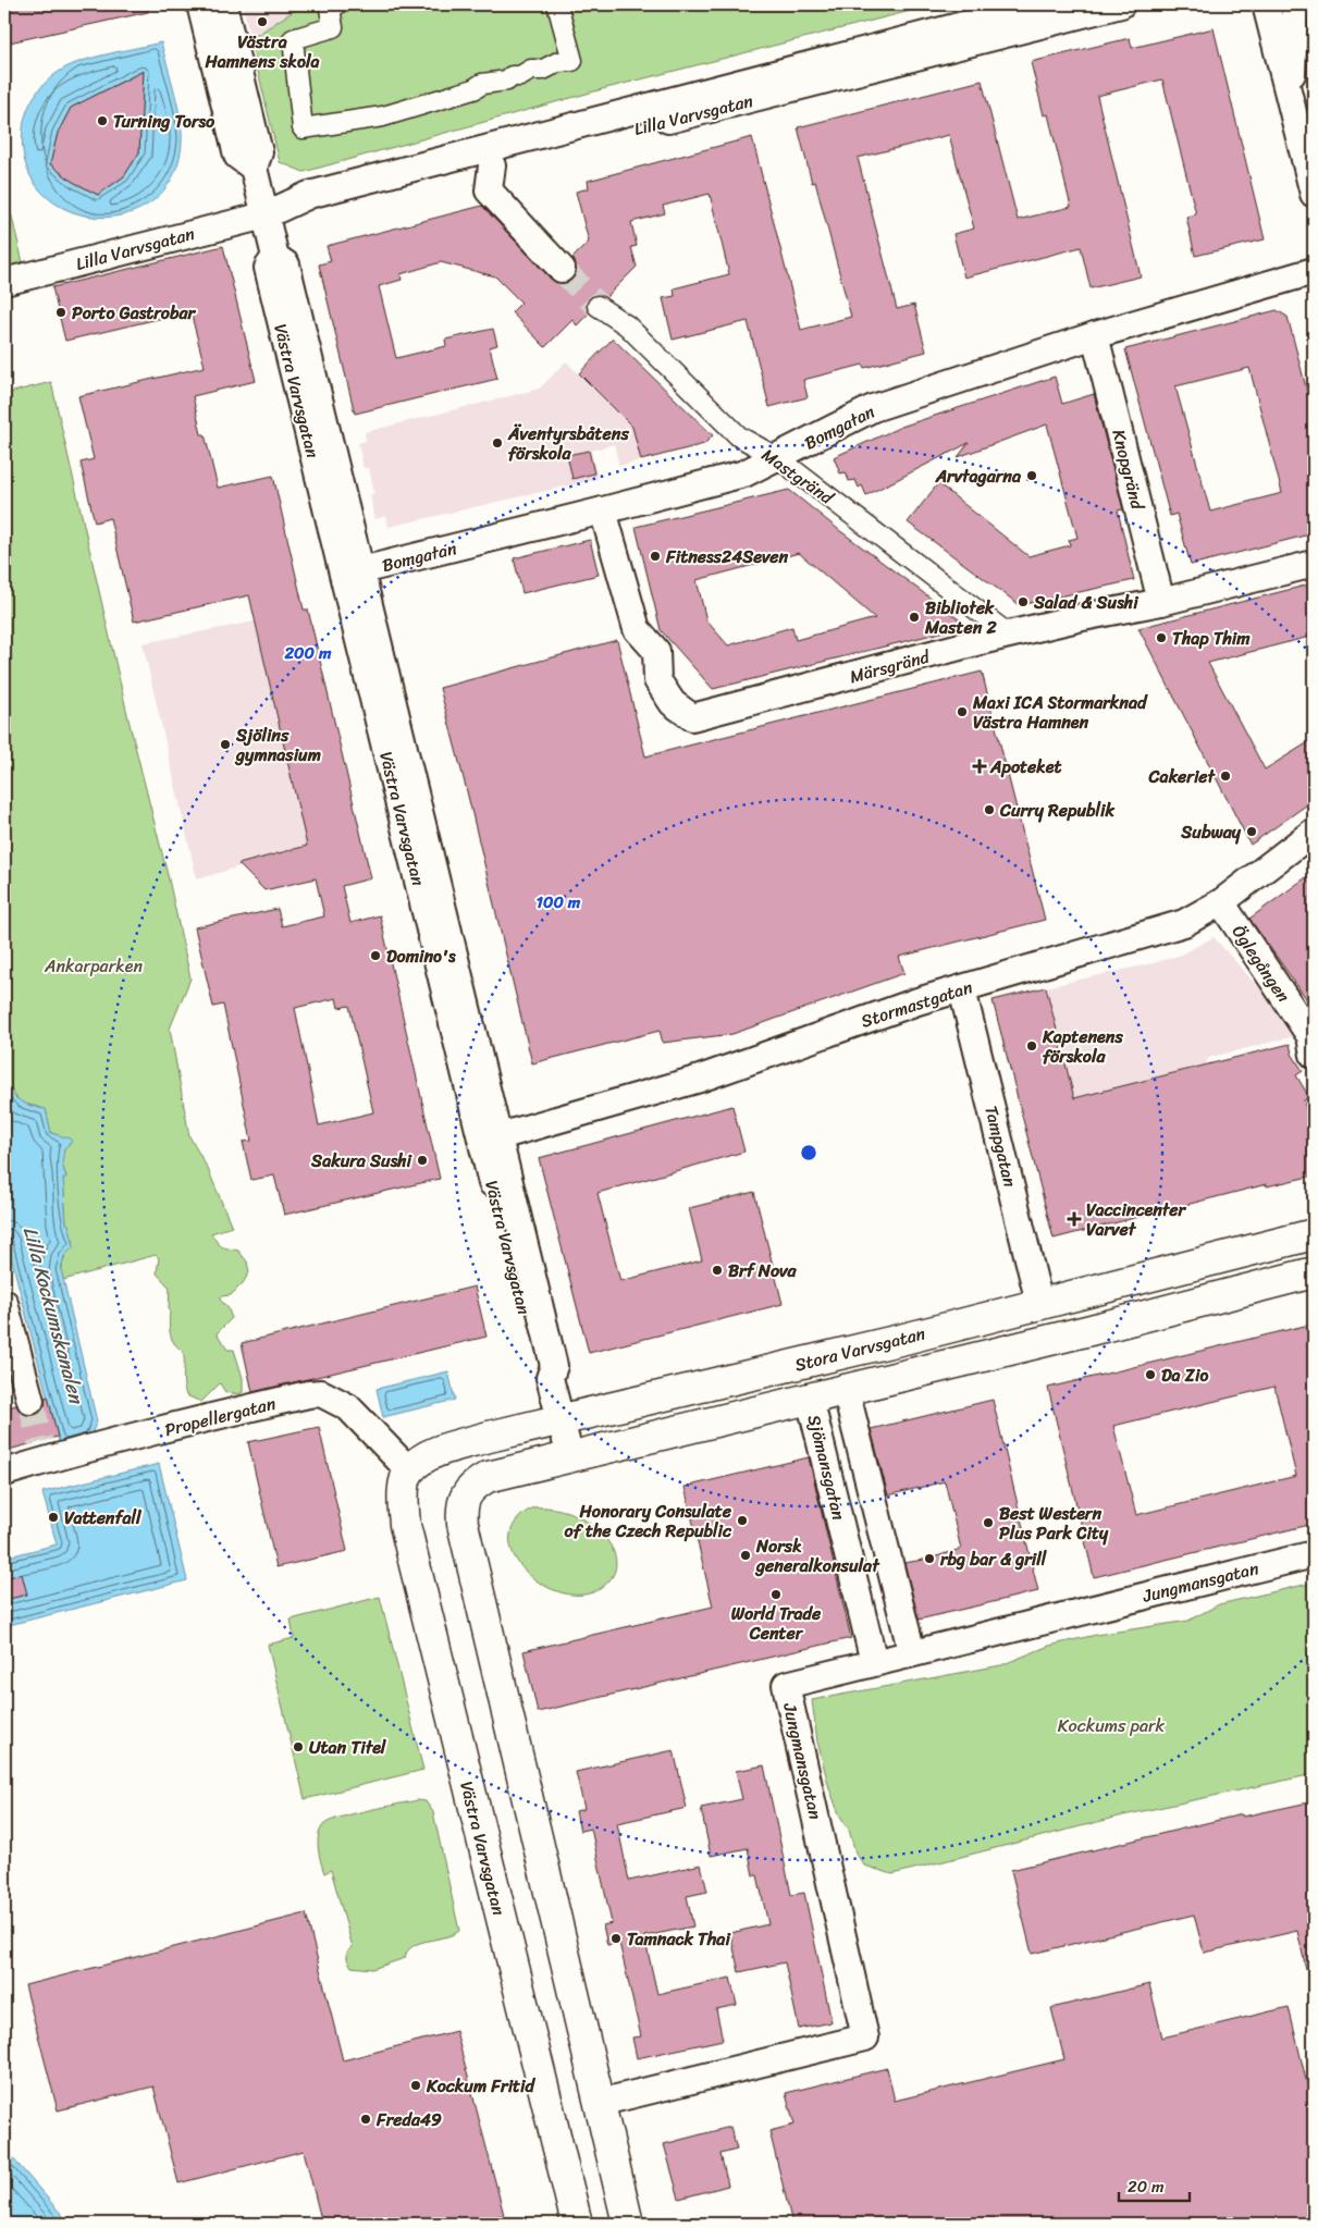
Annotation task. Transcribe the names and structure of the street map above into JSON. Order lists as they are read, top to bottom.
{
  "streets": {
    "street": [
      "Lilla Varvsgatan",
      "Västra Varvsgatan",
      "Bomgatan",
      "Knopgränd",
      "Mastgränd",
      "Märsgränd",
      "Öglegången",
      "Stormastgatan",
      "Tampgatan",
      "Stora Varvsgatan",
      "Propellergatan",
      "Sjömansgatan",
      "Jungmansgatan"
    ]
  },
  "crossings": [
    ["Lilla Varvsgatan", "Västra Varvsgatan"],
    ["Västra Varvsgatan", "Bomgatan"],
    ["Västra Varvsgatan", "Stormastgatan"],
    ["Västra Varvsgatan", "Stora Varvsgatan"],
    ["Västra Varvsgatan", "Propellergatan"],
    ["Bomgatan", "Knopgränd"],
    ["Bomgatan", "Mastgränd"],
    ["Bomgatan", "Märsgränd"],
    ["Knopgränd", "Märsgränd"],
    ["Mastgränd", "Märsgränd"],
    ["Öglegången", "Stormastgatan"],
    ["Stormastgatan", "Tampgatan"],
    ["Tampgatan", "Stora Varvsgatan"],
    ["Stora Varvsgatan", "Propellergatan"],
    ["Stora Varvsgatan", "Sjömansgatan"],
    ["Stora Varvsgatan", "Jungmansgatan"],
    ["Sjömansgatan", "Jungmansgatan"]
  ],
  "water": ["Lilla Kockumskanalen"],
  "parks": ["Ankarparken", "Kockums park"],
  "places": {
    "other": [
      "Västra Hamnens skola",
      "Turning Torso",
      "Porto Gastrobar",
      "Äventyrsbåtens förskola",
      "Arvtagarna",
      "Fitness24Seven",
      "Salad & Sushi",
      "Bibliotek Masten 2",
      "Thap Thim",
      "Maxi ICA Stormarknad Västra Hamnen",
      "Sjölins gymnasium",
      "Cakeriet",
      "Curry Republik",
      "Subway",
      "Domino's",
      "Kaptenens förskola",
      "Sakura Sushi",
      "Brf Nova",
      "Da Zio",
      "Vattenfall",
      "Honorary Consulate of the Czech Republic",
      "Best Western Plus Park City",
      "Norsk generalkonsulat",
      "rbg bar & grill",
      "World Trade Center",
      "Utan Titel",
      "Tamnack Thai",
      "Kockum Fritid",
      "Freda49"
    ],
    "health": ["Apoteket", "Vaccincenter Varvet"]
  },
  "scale_bar": "20 m",
  "rings": ["200 m", "100 m"]
}
